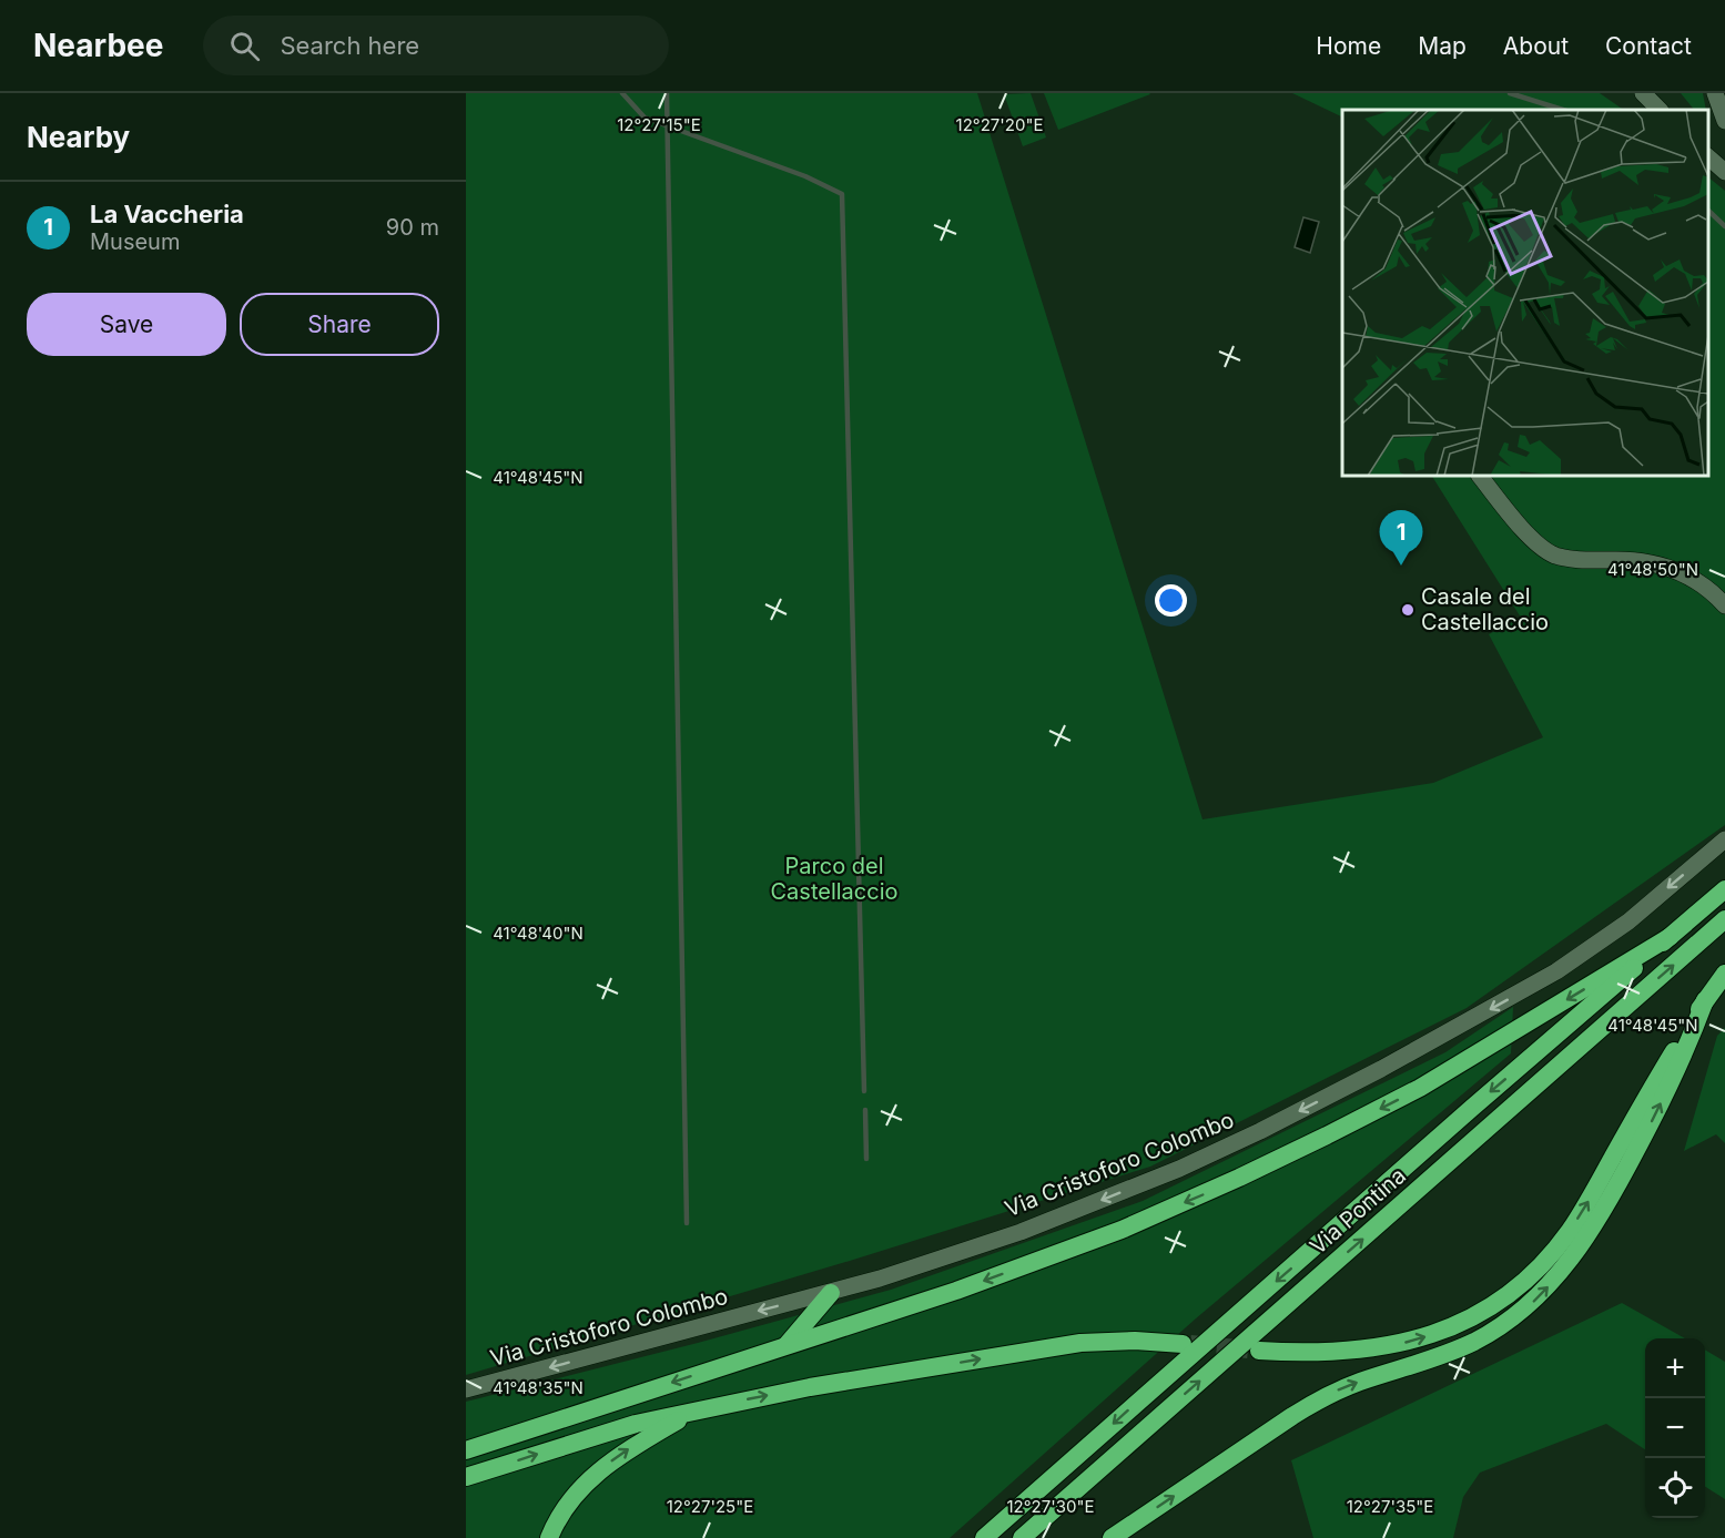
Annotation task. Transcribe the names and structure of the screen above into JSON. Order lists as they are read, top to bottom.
{
  "streets": {
    "highway": ["Via Pontina"],
    "main road": ["Via Cristoforo Colombo"]
  },
  "one_way": ["Via Cristoforo Colombo"],
  "parks": ["Parco del Castellaccio"],
  "places": ["Casale del Castellaccio"],
  "page": {
    "header": "Nearbee",
    "search": "Search here",
    "nav": [
      "Home",
      "Map",
      "About",
      "Contact"
    ],
    "heading": "Nearby",
    "list": [
      {
        "mark": "1",
        "name": "La Vaccheria",
        "note": "Museum",
        "value": "90 m"
      }
    ],
    "buttons": ["Save", "Share"],
    "pins": "1",
    "map_buttons": ["+", "−"]
  },
  "coordinates": [
    "12°27'20\"E",
    "12°27'15\"E",
    "41°48'45\"N",
    "41°48'50\"N",
    "41°48'40\"N",
    "41°48'35\"N",
    "12°27'25\"E",
    "12°27'30\"E",
    "12°27'35\"E"
  ]
}
